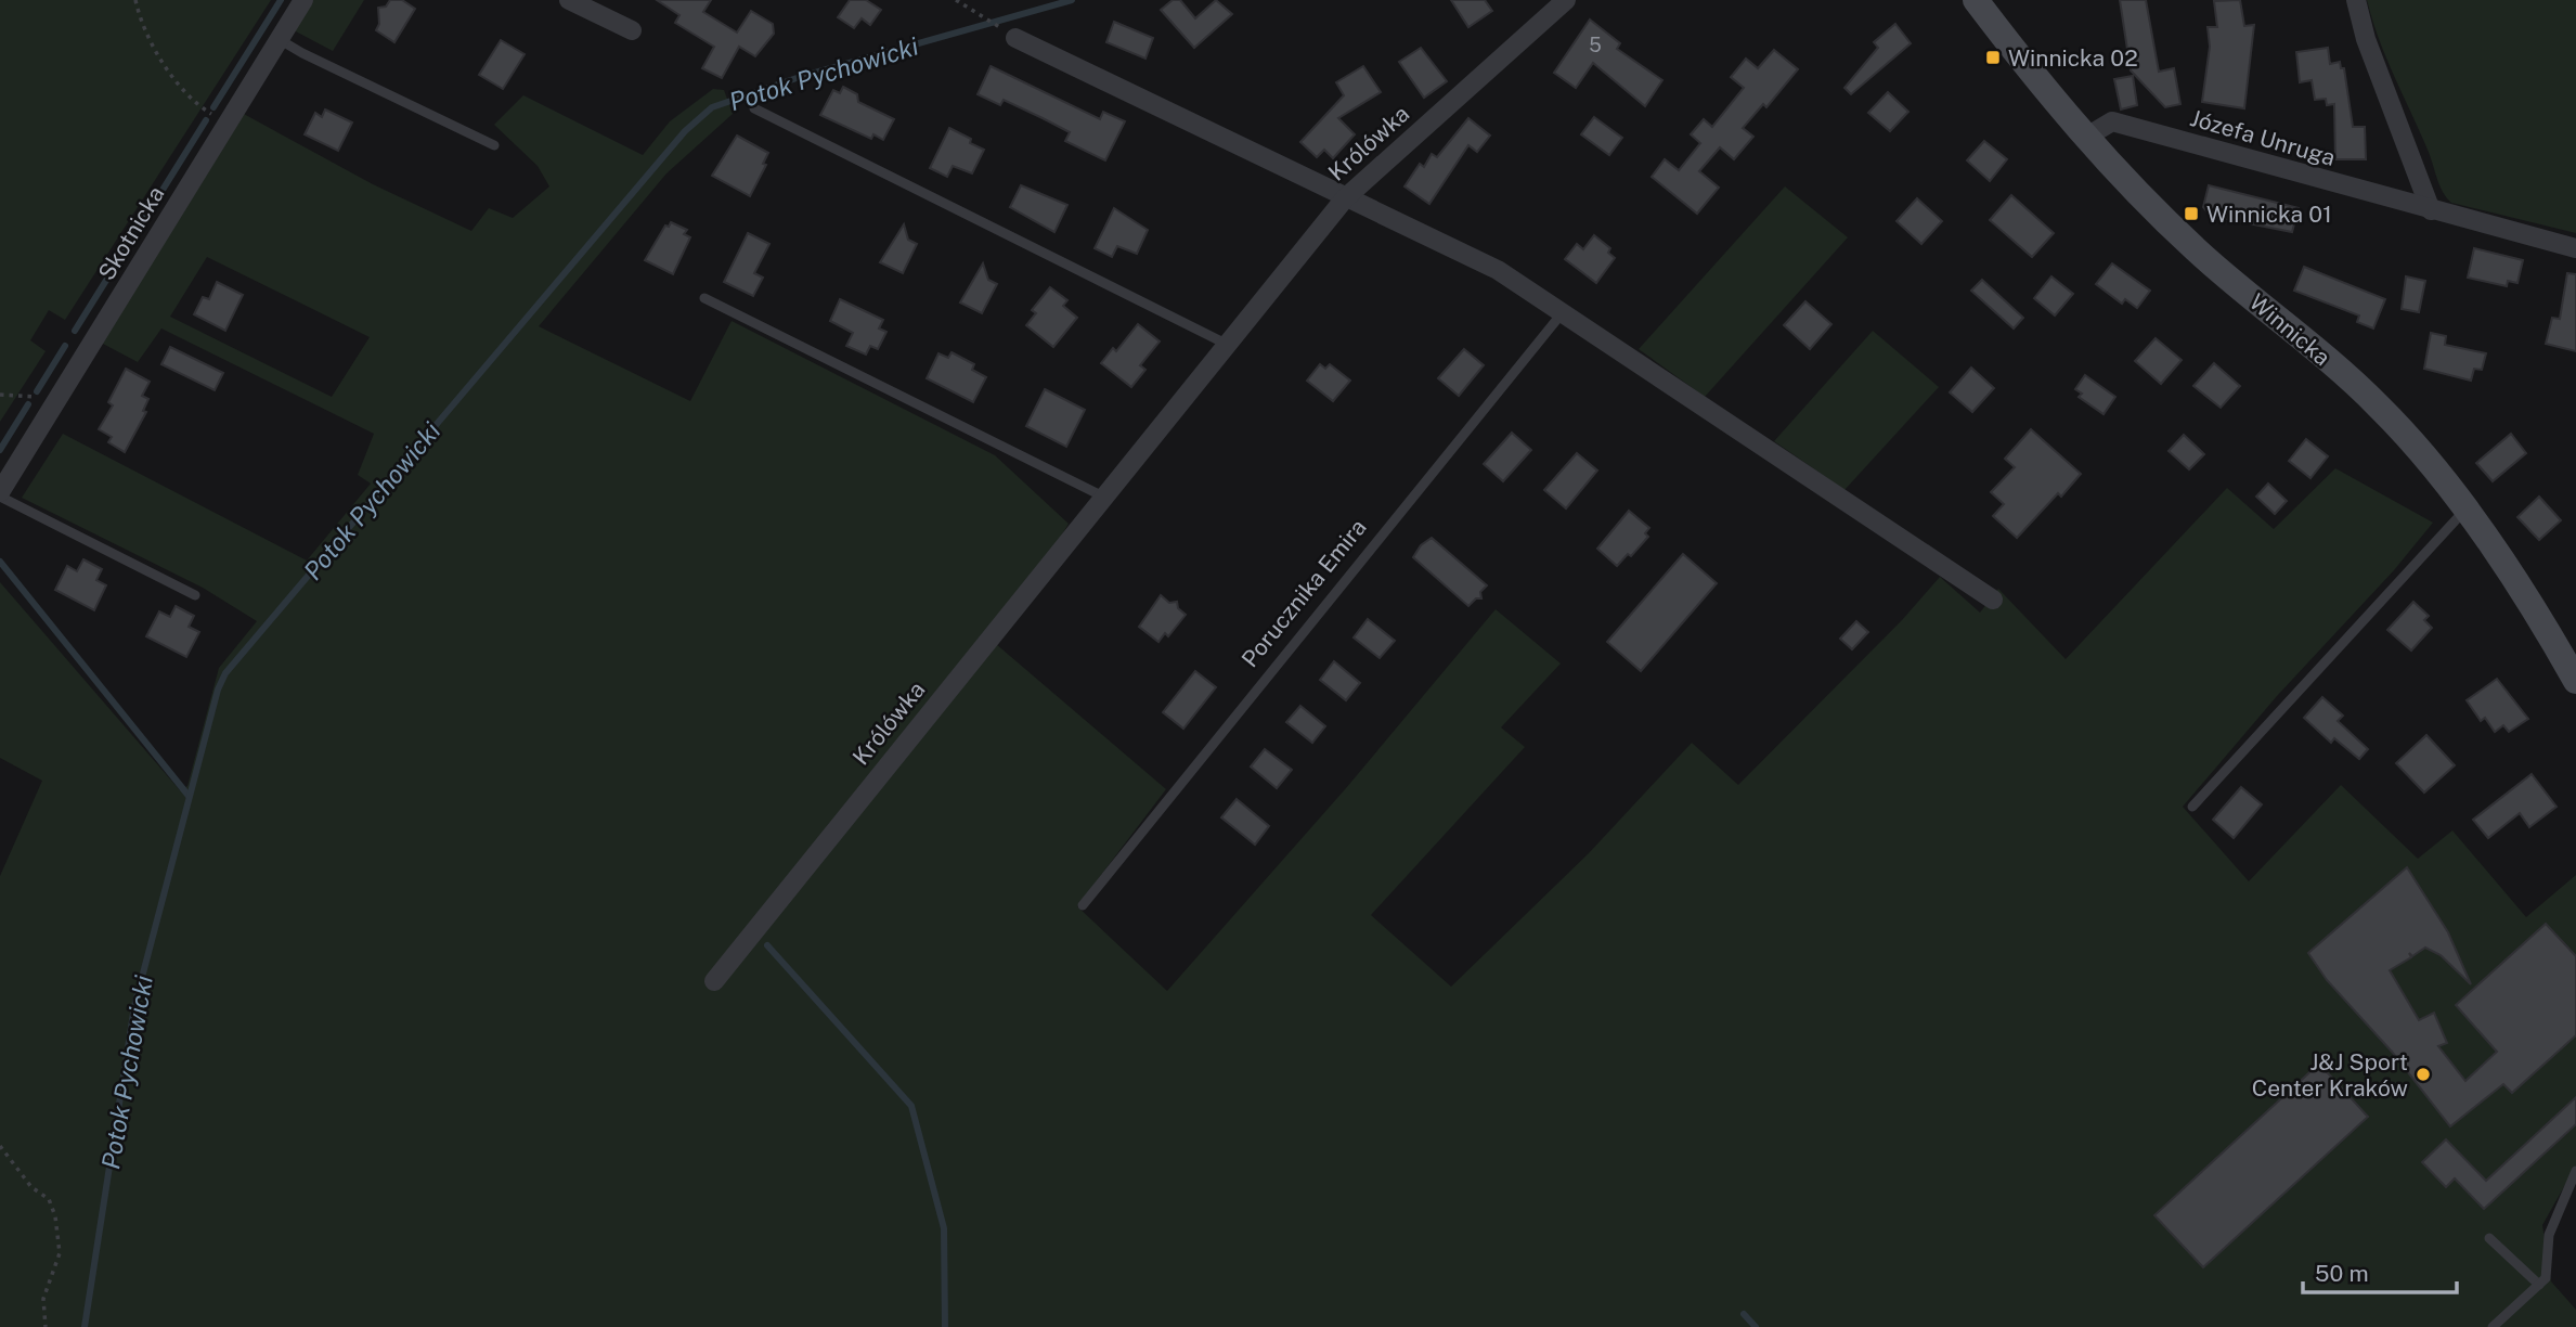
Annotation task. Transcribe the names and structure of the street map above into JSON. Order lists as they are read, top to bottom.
{
  "streets": {
    "street": [
      "Józefa Unruga",
      "Królówka",
      "Skotnicka",
      "Winnicka"
    ],
    "lane": ["Porucznika Emira"]
  },
  "crossings": [
    ["Józefa Unruga", "Winnicka"]
  ],
  "water": ["Potok Pychowicki"],
  "places": {
    "transit": ["Winnicka 02", "Winnicka 01"],
    "other": ["J&J Sport Center Kraków"]
  },
  "house_numbers": ["5"],
  "scale_bar": "50 m"
}
